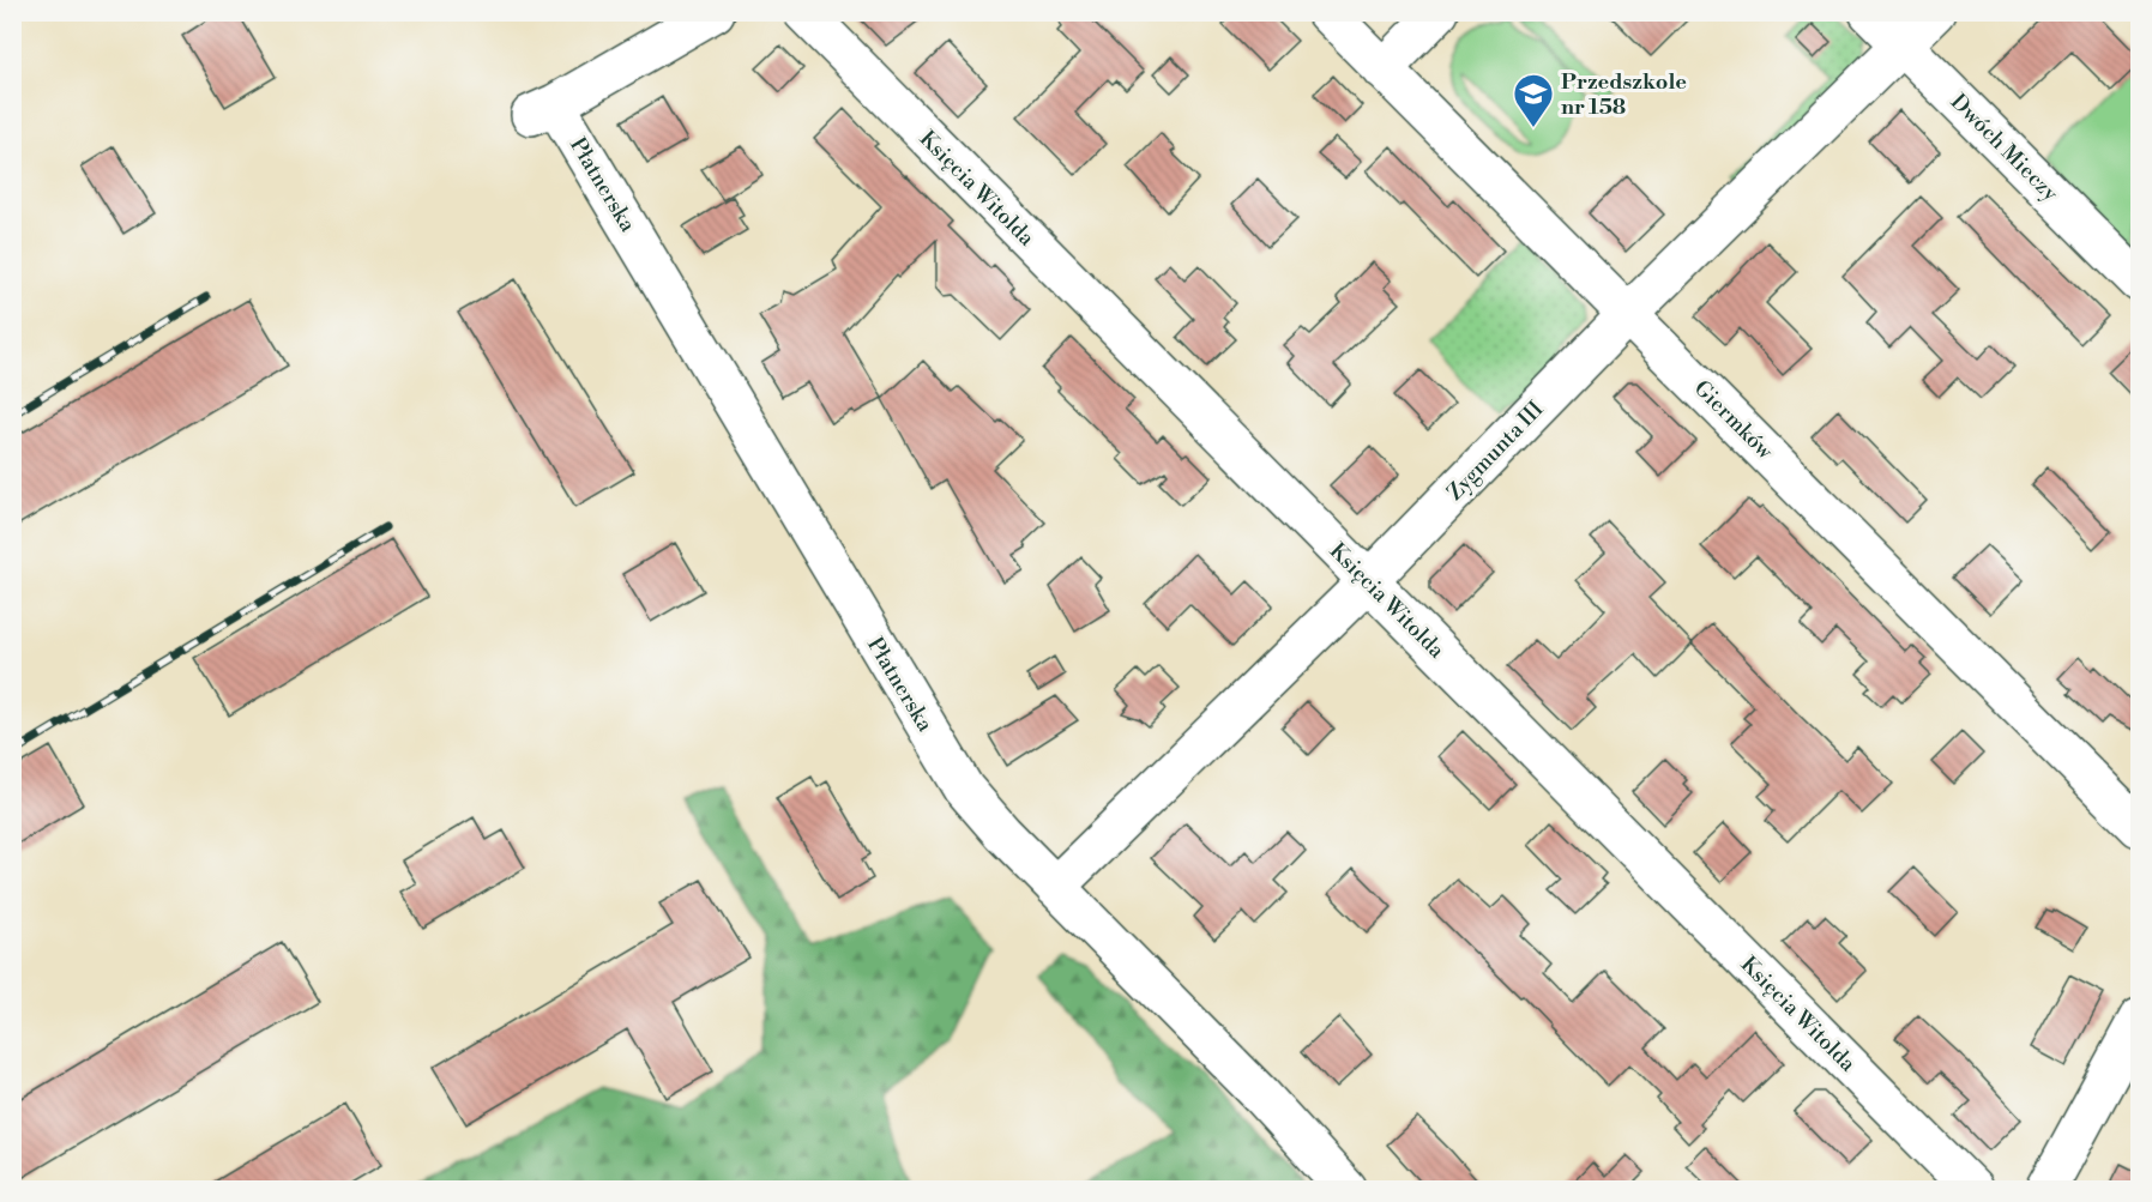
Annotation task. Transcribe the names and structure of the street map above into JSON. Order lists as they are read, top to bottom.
{
  "streets": {
    "street": [
      "Dwóch Mieczy",
      "Płatnerska",
      "Księcia Witolda",
      "Giermków",
      "Zygmunta III"
    ]
  },
  "crossings": [
    ["Dwóch Mieczy", "Zygmunta III"],
    ["Płatnerska", "Zygmunta III"],
    ["Księcia Witolda", "Zygmunta III"],
    ["Giermków", "Zygmunta III"]
  ],
  "places": {
    "school or university": ["Przedszkole nr 158"]
  }
}
